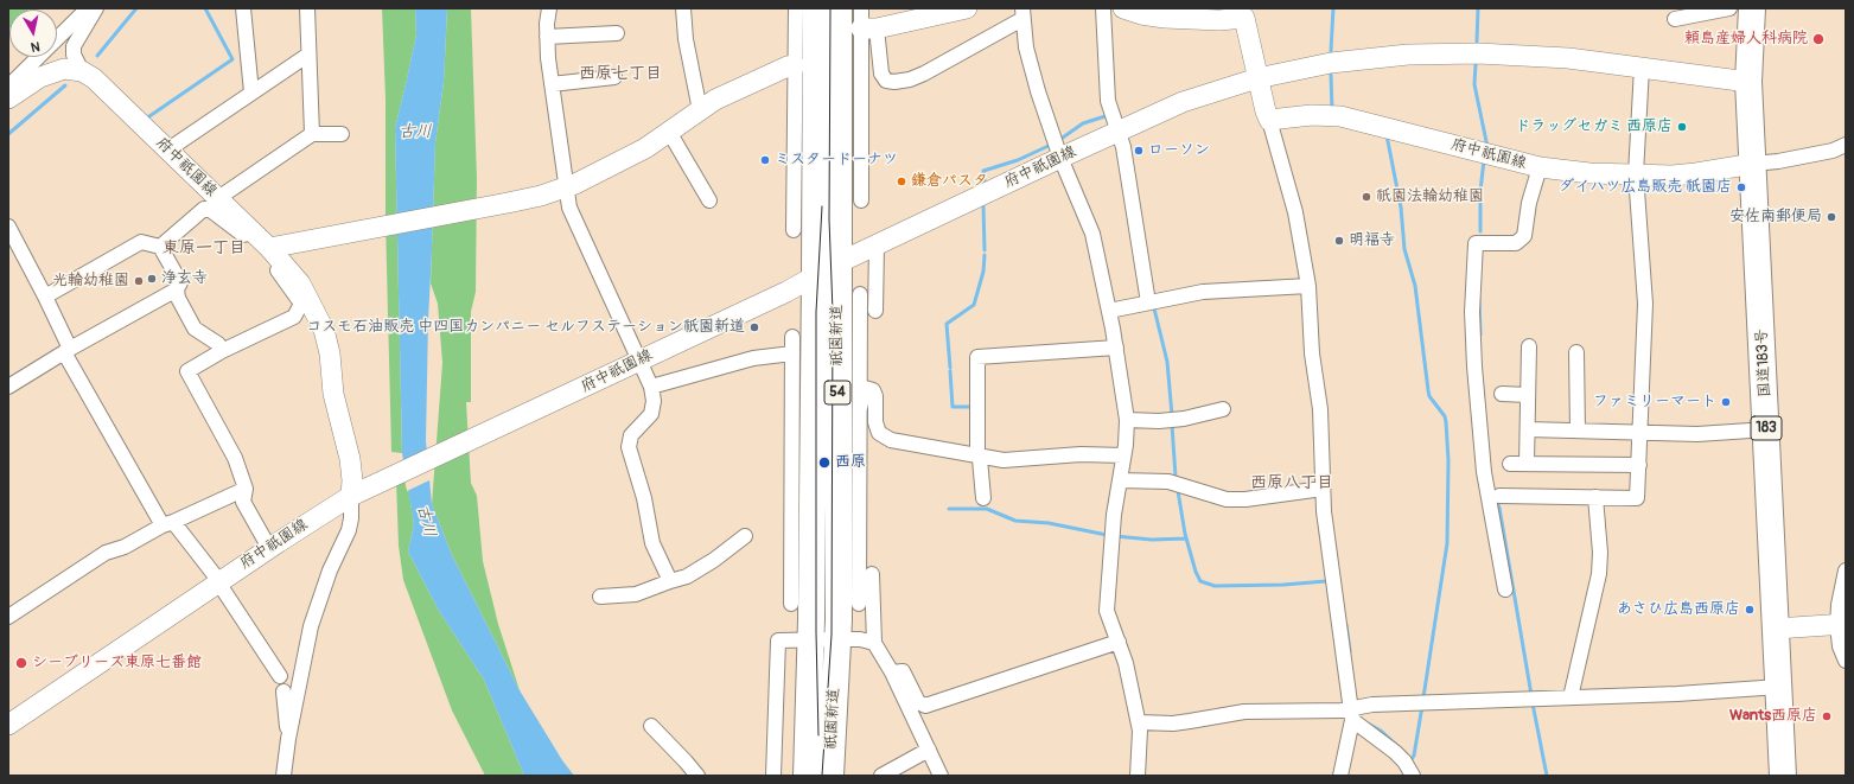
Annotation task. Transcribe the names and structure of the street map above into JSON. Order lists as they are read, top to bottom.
{
  "streets": {
    "highway": [
      "祇園新道",
      "国道183号",
      "54",
      "183"
    ],
    "main road": ["府中祇園線"]
  },
  "crossings": [
    ["府中祇園線", "祇園新道"],
    ["府中祇園線", "国道183号"]
  ],
  "districts": ["西原七丁目", "東原一丁目", "西原八丁目"],
  "water": ["古川"],
  "places": [
    "頼島産婦人科病院",
    "ドラッグセガミ 西原店",
    "ローソン",
    "ミスタードーナツ",
    "鎌倉パスタ",
    "ダイハツ広島販売 祇園店",
    "祇園法輪幼稚園",
    "安佐南郵便局",
    "明福寺",
    "浄玄寺",
    "光輪幼稚園",
    "コスモ石油販売 中四国カンパニー セルフステーション祇園新道",
    "ファミリーマート",
    "西原",
    "あさひ広島西原店",
    "シーブリーズ東原七番館",
    "Wants西原店"
  ],
  "north": "bottom"
}
